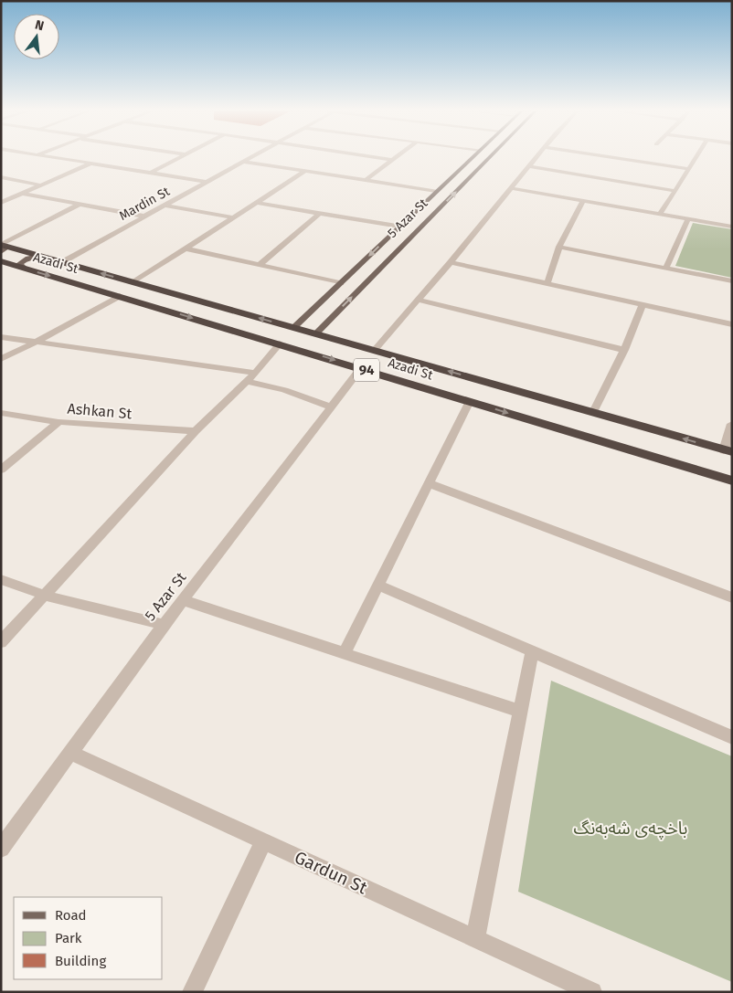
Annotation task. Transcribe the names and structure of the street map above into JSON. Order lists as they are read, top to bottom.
{
  "streets": {
    "highway": ["Azadi St", "94"],
    "main road": ["5 Azar St"],
    "street": ["Mardin St", "Ashkan St", "Gardun St"]
  },
  "crossings": [
    ["Mardin St", "Azadi St"],
    ["5 Azar St", "Azadi St"],
    ["5 Azar St", "Gardun St"]
  ],
  "parks": ["باخچەی شەبەنگ"],
  "legend": ["Road", "Park", "Building"],
  "north": "top"
}
